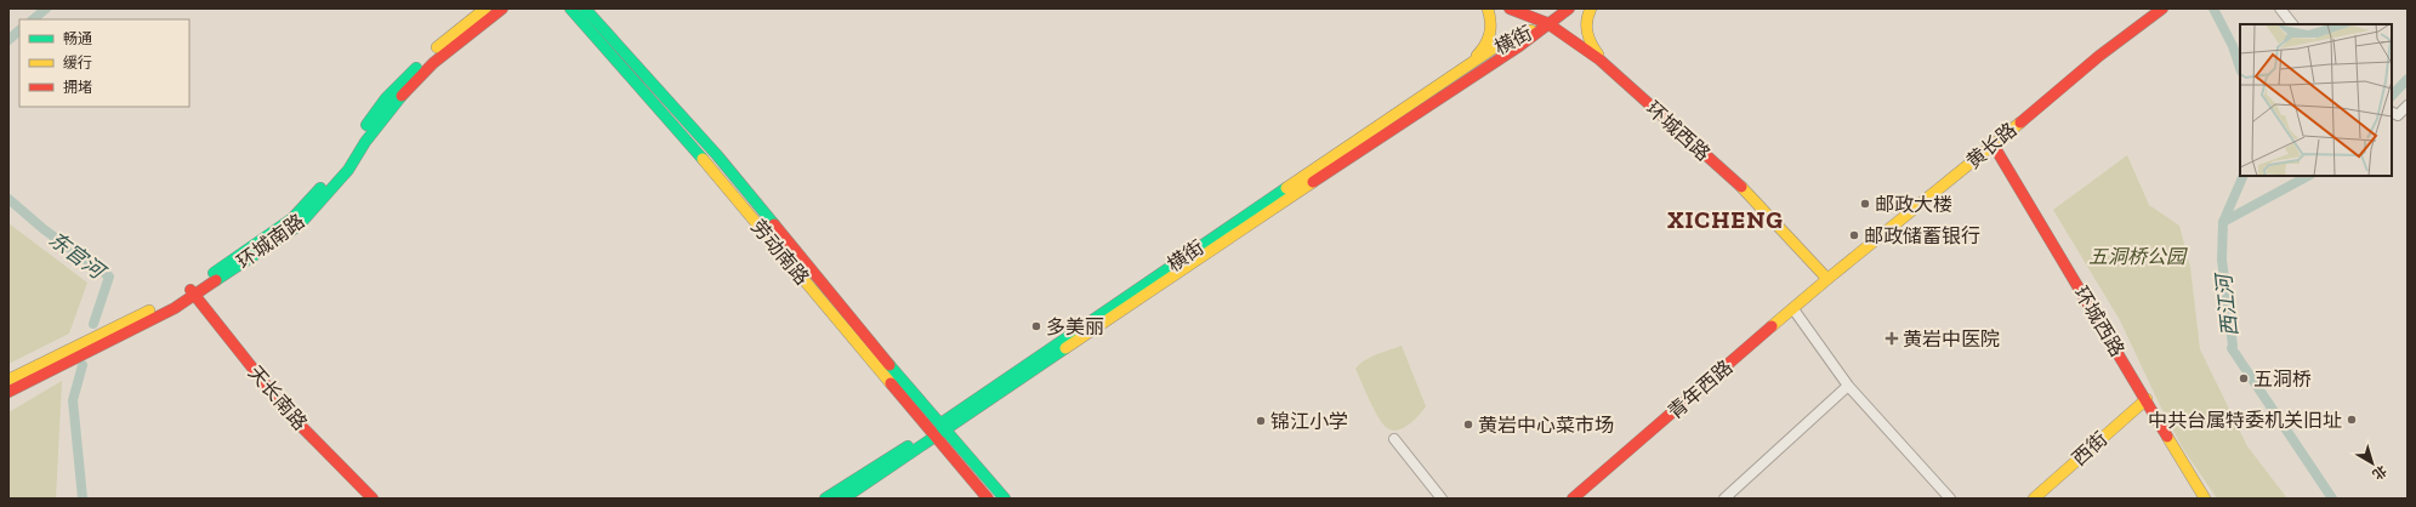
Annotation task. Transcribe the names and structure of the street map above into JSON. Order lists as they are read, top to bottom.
{
  "streets": {
    "main road": [
      "横街",
      "环城西路",
      "黄长路",
      "环城南路",
      "劳动南路",
      "青年西路",
      "天长南路",
      "西街"
    ]
  },
  "crossings": [
    ["横街", "环城西路"],
    ["横街", "劳动南路"],
    ["环城西路", "黄长路"],
    ["环城西路", "青年西路"],
    ["环城西路", "西街"],
    ["黄长路", "青年西路"],
    ["环城南路", "天长南路"]
  ],
  "districts": ["XICHENG"],
  "water": ["东官河", "西江河"],
  "parks": ["五洞桥公园"],
  "places": {
    "other": [
      "邮政大楼",
      "邮政储蓄银行",
      "多美丽",
      "五洞桥",
      "中共台属特委机关旧址",
      "锦江小学",
      "黄岩中心菜市场"
    ],
    "health": ["黄岩中医院"]
  },
  "legend": ["畅通", "缓行", "拥堵"],
  "north": "bottom right"
}
